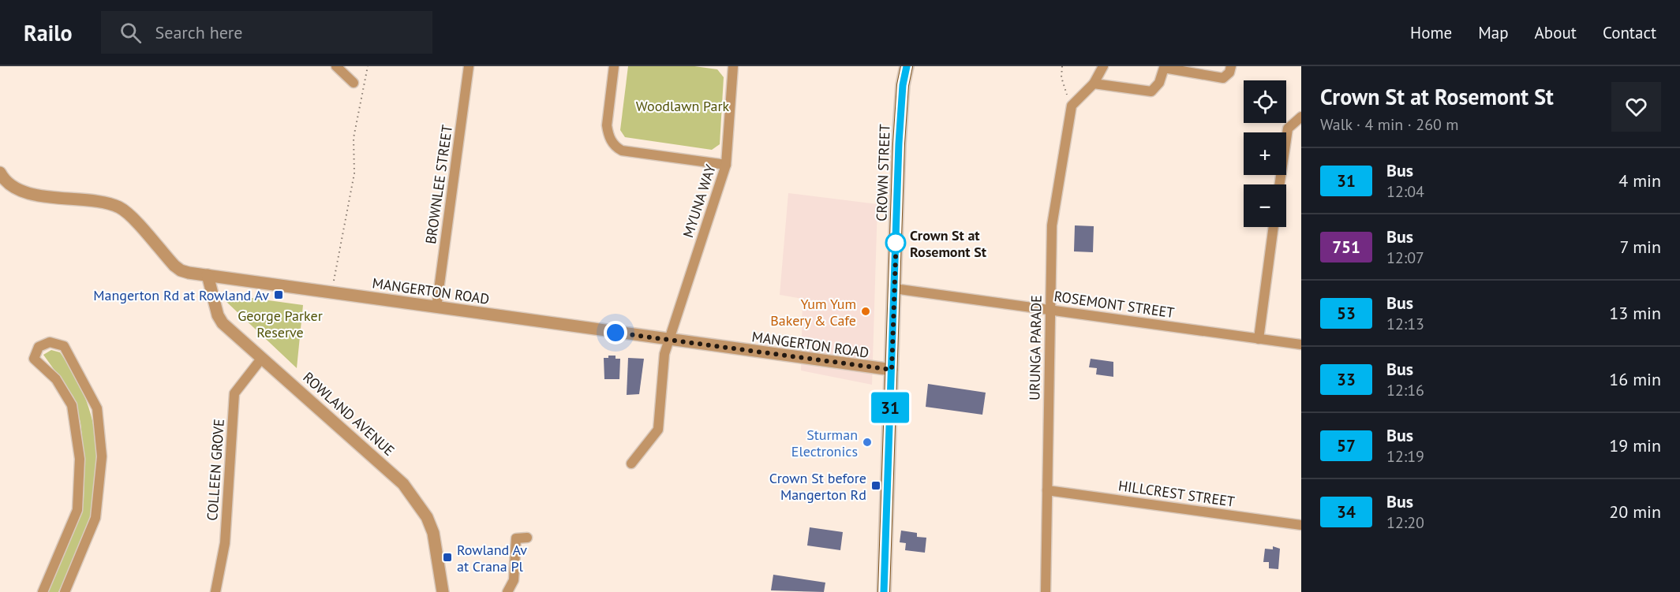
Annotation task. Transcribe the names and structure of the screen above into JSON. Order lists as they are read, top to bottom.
{
  "streets": {
    "main road": ["CROWN STREET"],
    "street": [
      "BROWNLEE STREET",
      "MYUNA WAY",
      "MANGERTON ROAD",
      "ROSEMONT STREET",
      "URUNGA PARADE",
      "ROWLAND AVENUE",
      "COLLEEN GROVE",
      "HILLCREST STREET"
    ]
  },
  "crossings": [
    ["CROWN STREET", "MANGERTON ROAD"],
    ["CROWN STREET", "ROSEMONT STREET"],
    ["BROWNLEE STREET", "MANGERTON ROAD"],
    ["MYUNA WAY", "MANGERTON ROAD"],
    ["MANGERTON ROAD", "ROWLAND AVENUE"],
    ["ROSEMONT STREET", "URUNGA PARADE"],
    ["URUNGA PARADE", "HILLCREST STREET"],
    ["ROWLAND AVENUE", "COLLEEN GROVE"]
  ],
  "parks": ["Woodlawn Park", "George Parker Reserve"],
  "places": {
    "other": ["Crown St at Rosemont St", "Yum Yum Bakery & Cafe", "Sturman Electronics"],
    "transit": ["Mangerton Rd at Rowland Av", "Crown St before Mangerton Rd", "Rowland Av at Crana Pl"]
  },
  "lines": ["bus line 31"],
  "page": {
    "header": "Railo",
    "search": "Search here",
    "nav": [
      "Home",
      "Map",
      "About",
      "Contact"
    ],
    "on_map": "31",
    "heading": ["Crown St at Rosemont St", "Walk · 4 min · 260 m"],
    "map_buttons": ["+", "−"],
    "list": [
      {
        "mark": "31",
        "name": "Bus",
        "note": "12:04",
        "value": "4 min"
      },
      {
        "mark": "751",
        "name": "Bus",
        "note": "12:07",
        "value": "7 min"
      },
      {
        "mark": "53",
        "name": "Bus",
        "note": "12:13",
        "value": "13 min"
      },
      {
        "mark": "33",
        "name": "Bus",
        "note": "12:16",
        "value": "16 min"
      },
      {
        "mark": "57",
        "name": "Bus",
        "note": "12:19",
        "value": "19 min"
      },
      {
        "mark": "34",
        "name": "Bus",
        "note": "12:20",
        "value": "20 min"
      }
    ]
  }
}
